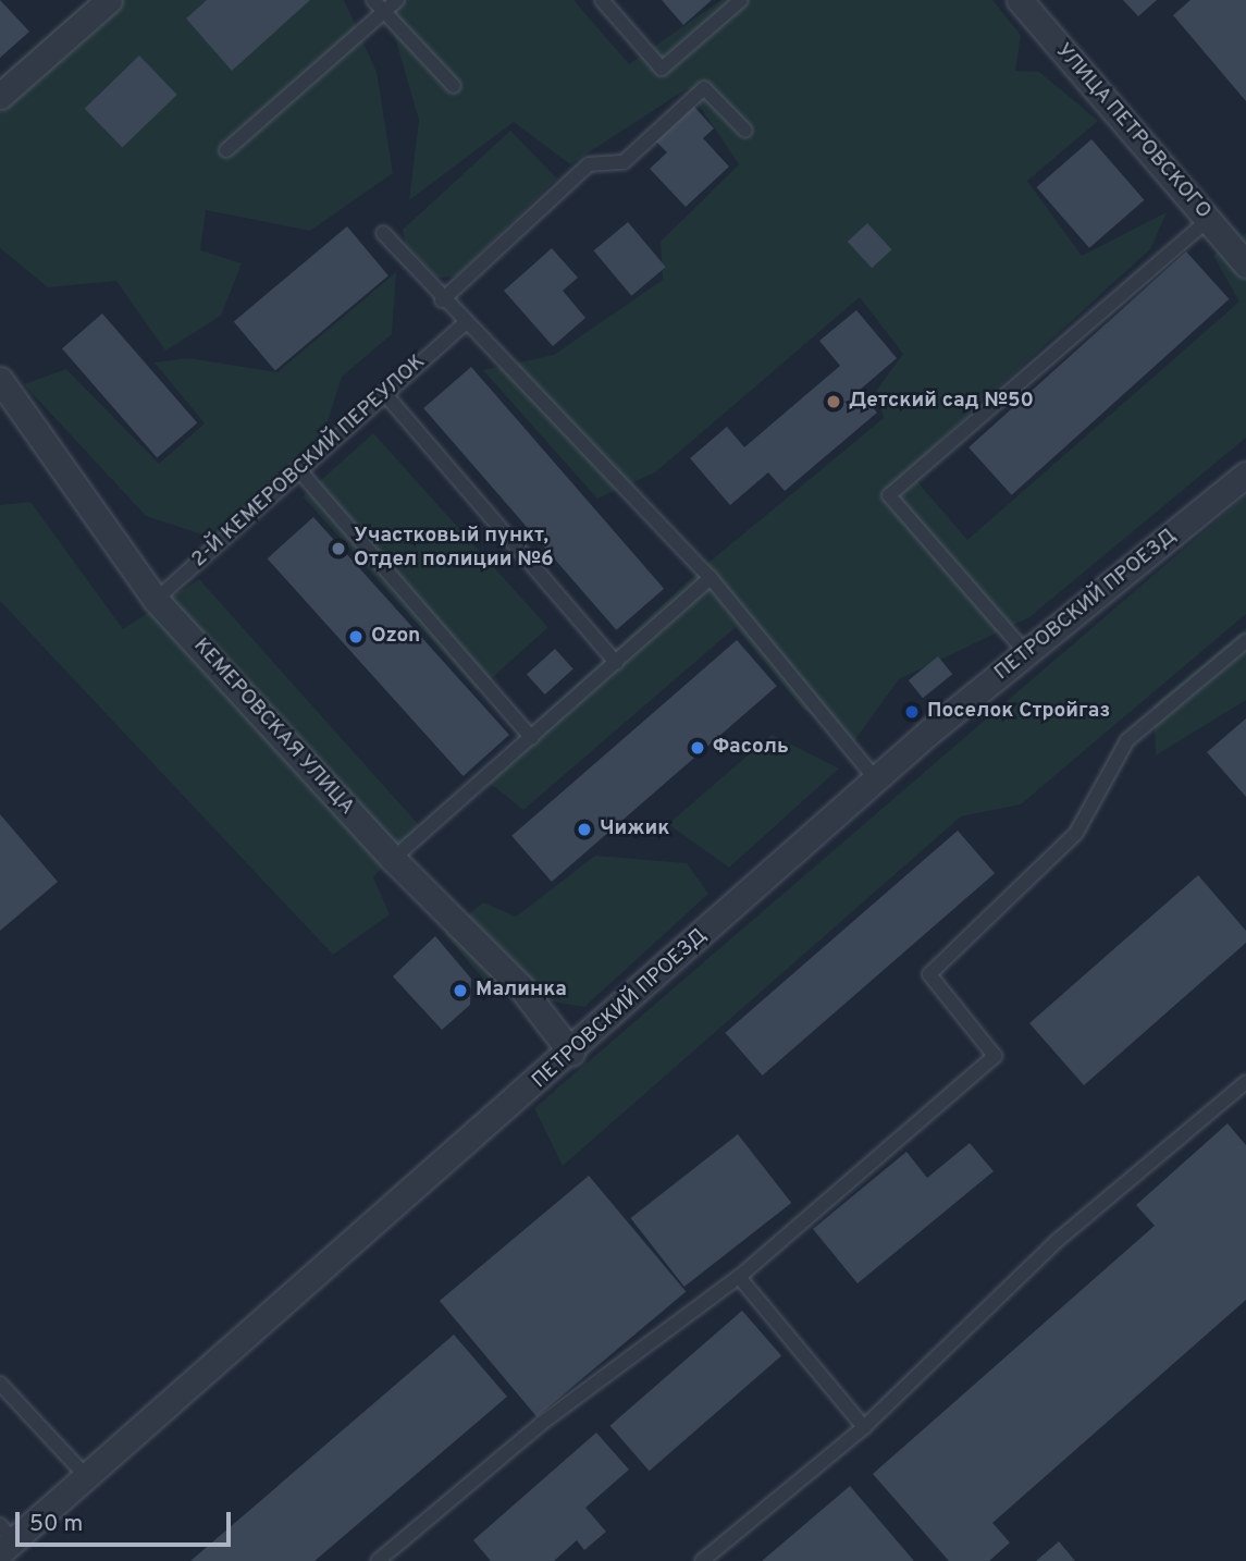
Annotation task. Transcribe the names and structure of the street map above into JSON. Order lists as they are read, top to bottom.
{
  "streets": {
    "street": ["УЛИЦА ПЕТРОВСКОГО", "ПЕТРОВСКИЙ ПРОЕЗД", "КЕМЕРОВСКАЯ УЛИЦА"],
    "lane": ["2-Й КЕМЕРОВСКИЙ ПЕРЕУЛОК"]
  },
  "crossings": [
    ["2-Й КЕМЕРОВСКИЙ ПЕРЕУЛОК", "КЕМЕРОВСКАЯ УЛИЦА"],
    ["ПЕТРОВСКИЙ ПРОЕЗД", "КЕМЕРОВСКАЯ УЛИЦА"]
  ],
  "places": [
    "Детский сад №50",
    "Участковый пункт, Отдел полиции №6",
    "Ozon",
    "Поселок Стройгаз",
    "Фасоль",
    "Чижик",
    "Малинка"
  ],
  "scale_bar": "50 m"
}
